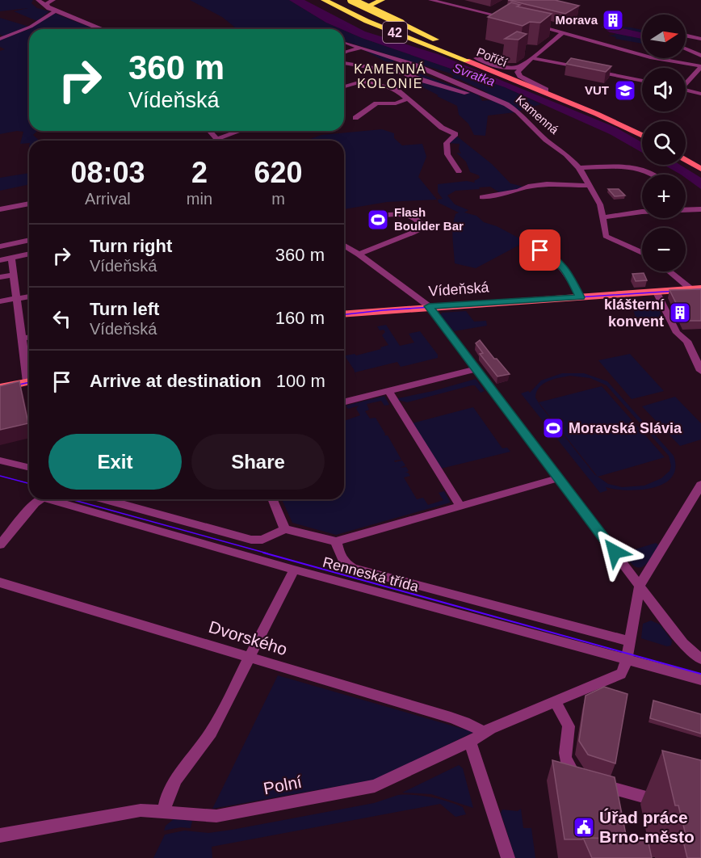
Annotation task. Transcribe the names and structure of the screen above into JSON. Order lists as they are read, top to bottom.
{
  "streets": {
    "highway": ["42", "Poříčí"],
    "main road": ["Vídeňská"],
    "street": [
      "Kamenná",
      "Renneská třída",
      "Dvorského",
      "Polní"
    ]
  },
  "crossings": [
    ["42", "Poříčí"],
    ["Renneská třída", "Polní"],
    ["Dvorského", "Polní"]
  ],
  "districts": ["KAMENNÁ KOLONIE"],
  "water": ["Svratka"],
  "places": {
    "building": ["Morava", "klášterní konvent"],
    "school or university": ["VUT"],
    "sports": ["Flash Boulder Bar", "Moravská Slávia"],
    "public building": ["Úřad práce Brno-město"]
  },
  "north": "right",
  "page": {
    "map_buttons": ["+", "−"],
    "turn": ["360 m", "Vídeňská"],
    "eta": [
      "08:03",
      "Arrival",
      "2",
      "min",
      "620",
      "m"
    ],
    "list": [
      {
        "name": "Turn right",
        "note": "Vídeňská",
        "value": "360 m"
      },
      {
        "name": "Turn left",
        "note": "Vídeňská",
        "value": "160 m"
      },
      {
        "name": "Arrive at destination",
        "value": "100 m"
      }
    ],
    "buttons": ["Exit", "Share"]
  }
}
